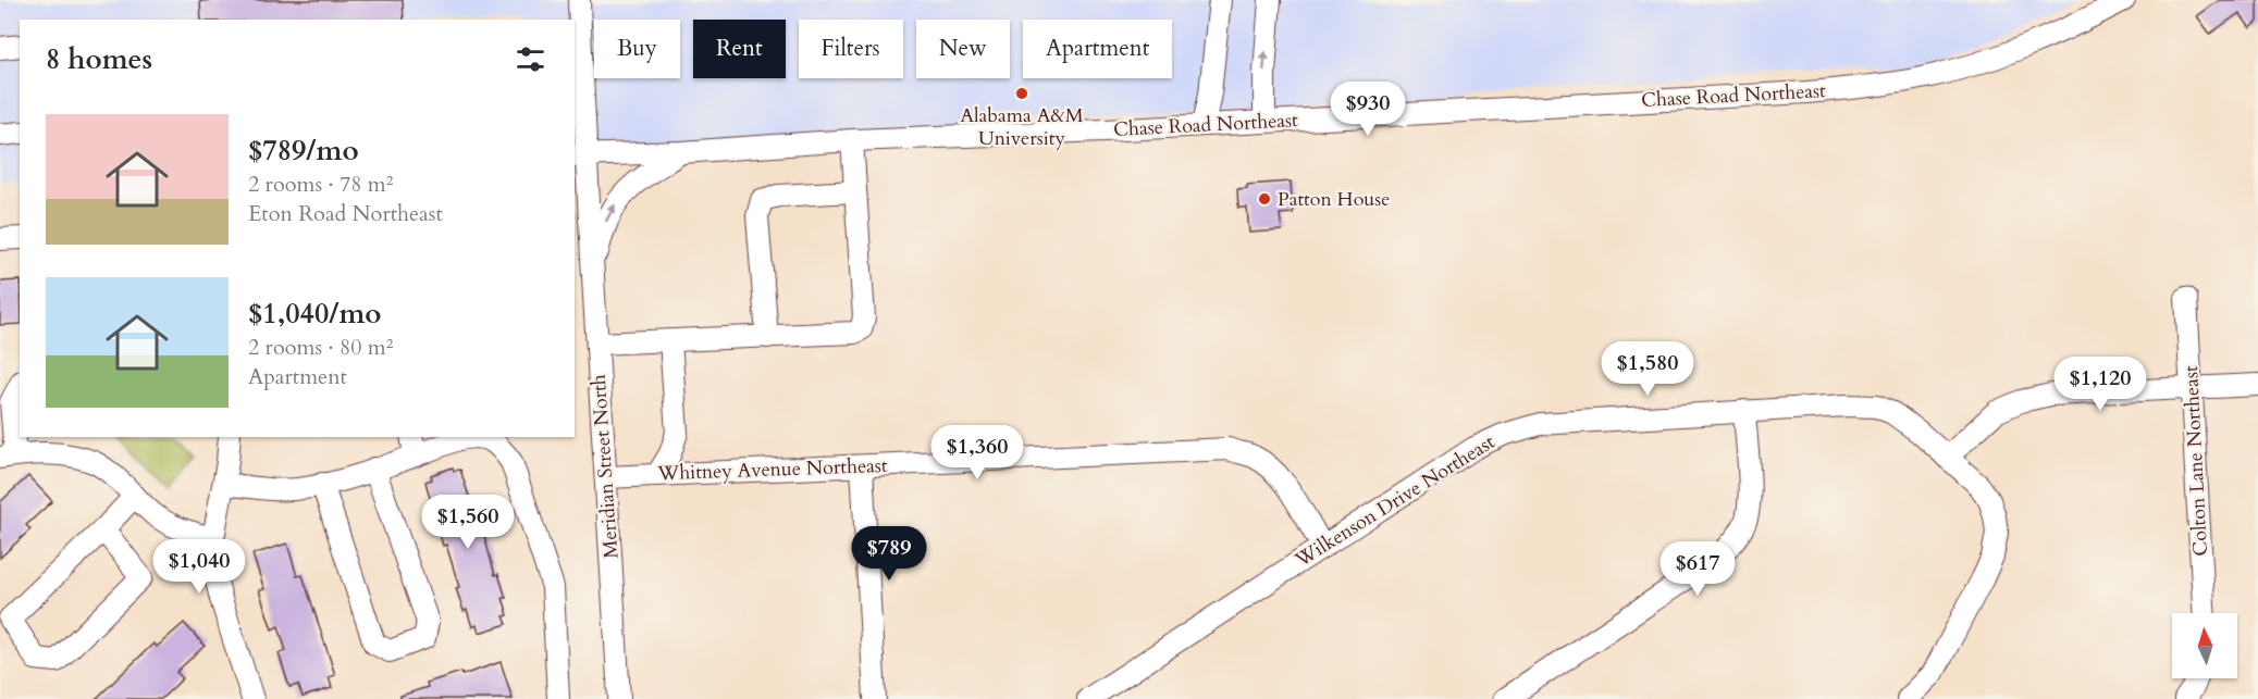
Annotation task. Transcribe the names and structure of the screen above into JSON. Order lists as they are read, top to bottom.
{
  "streets": {
    "street": [
      "Chase Road Northeast",
      "Colton Lane Northeast",
      "Meridian Street North",
      "Whitney Avenue Northeast",
      "Wilkenson Drive Northeast"
    ]
  },
  "crossings": [
    ["Chase Road Northeast", "Meridian Street North"],
    ["Meridian Street North", "Whitney Avenue Northeast"],
    ["Whitney Avenue Northeast", "Wilkenson Drive Northeast"]
  ],
  "places": ["Alabama A&M University", "Patton House"],
  "north": "top",
  "page": {
    "chip": [
      "Buy",
      "Rent",
      "Filters",
      "New",
      "Apartment"
    ],
    "heading": "8 homes",
    "price": [
      "$930",
      "$1,580",
      "$1,120",
      "$1,360",
      "$1,560",
      "$789",
      "$1,040",
      "$617"
    ],
    "list": [
      {
        "name": "$789/mo",
        "note": "2 rooms · 78 m² · Eton Road Northeast"
      },
      {
        "name": "$1,040/mo",
        "note": "2 rooms · 80 m² · Apartment"
      }
    ]
  }
}
